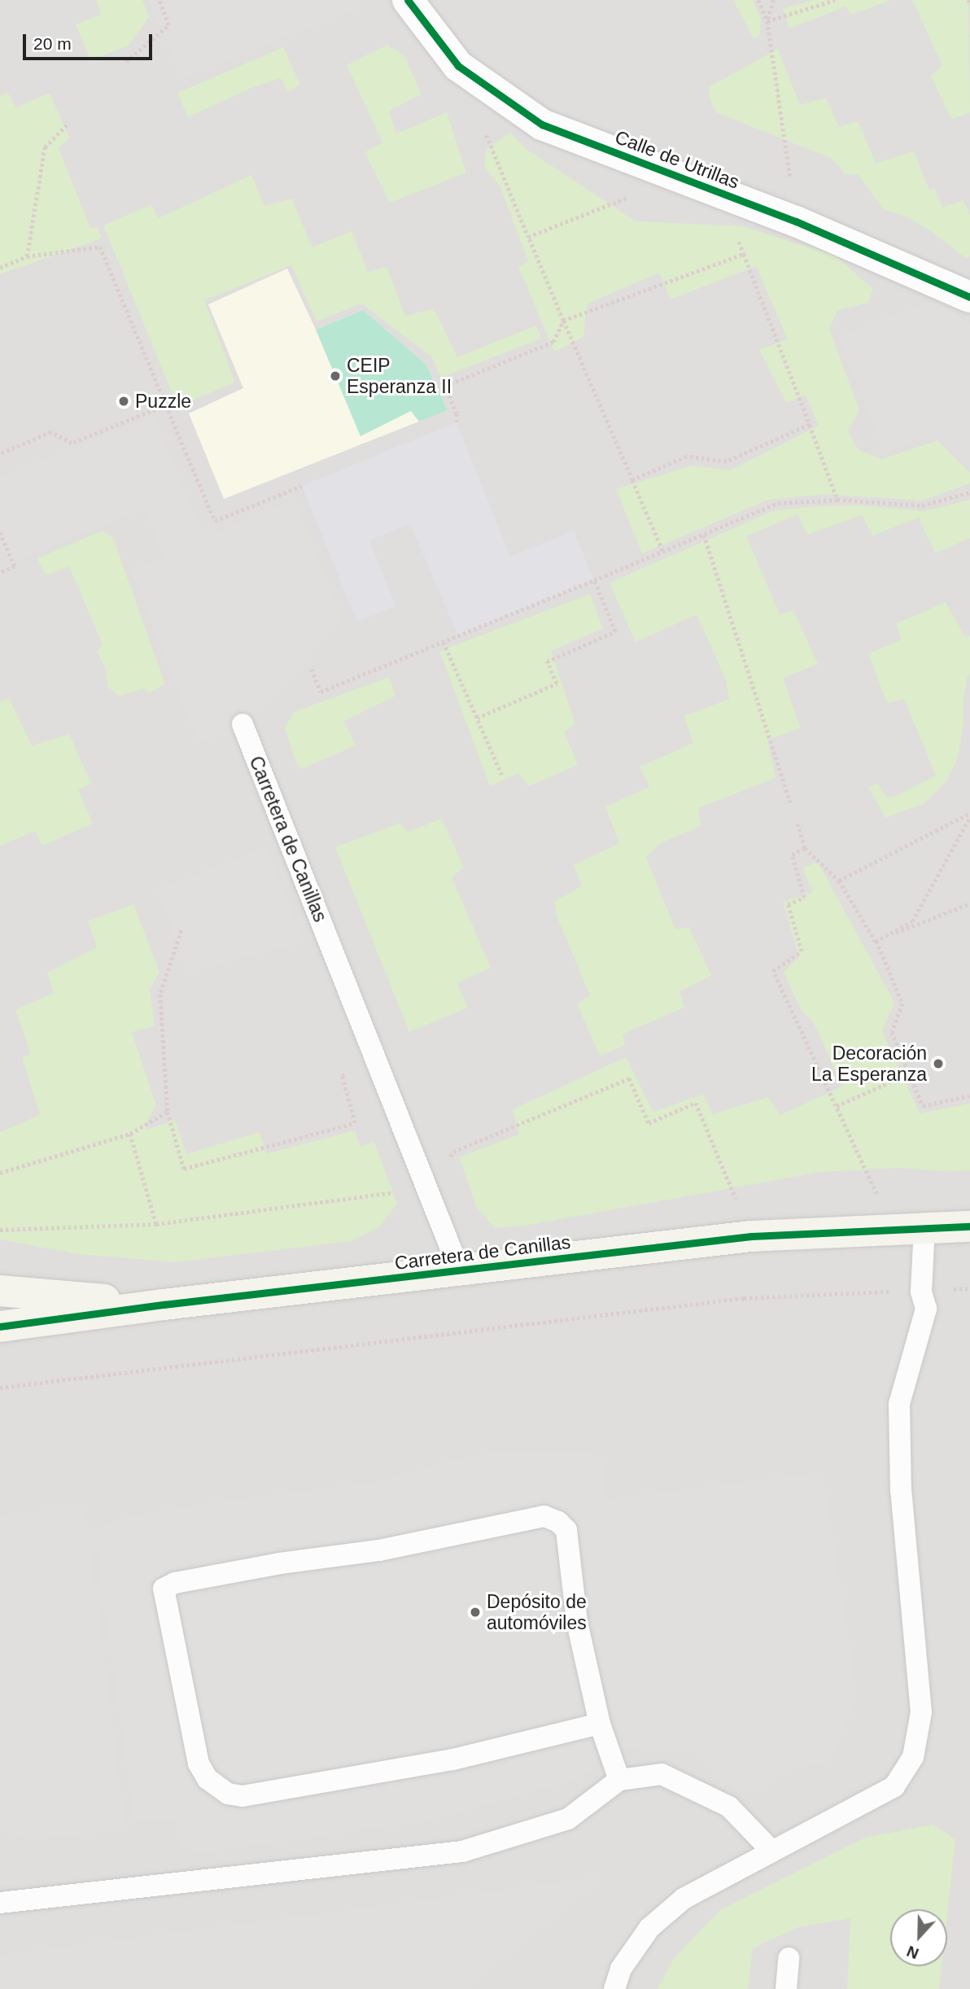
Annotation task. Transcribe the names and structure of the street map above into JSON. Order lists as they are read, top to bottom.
{
  "streets": {
    "street": ["Calle de Utrillas", "Carretera de Canillas"]
  },
  "places": [
    "CEIP Esperanza II",
    "Puzzle",
    "Decoración La Esperanza",
    "Depósito de automóviles"
  ],
  "scale_bar": "20 m",
  "north": "bottom"
}
